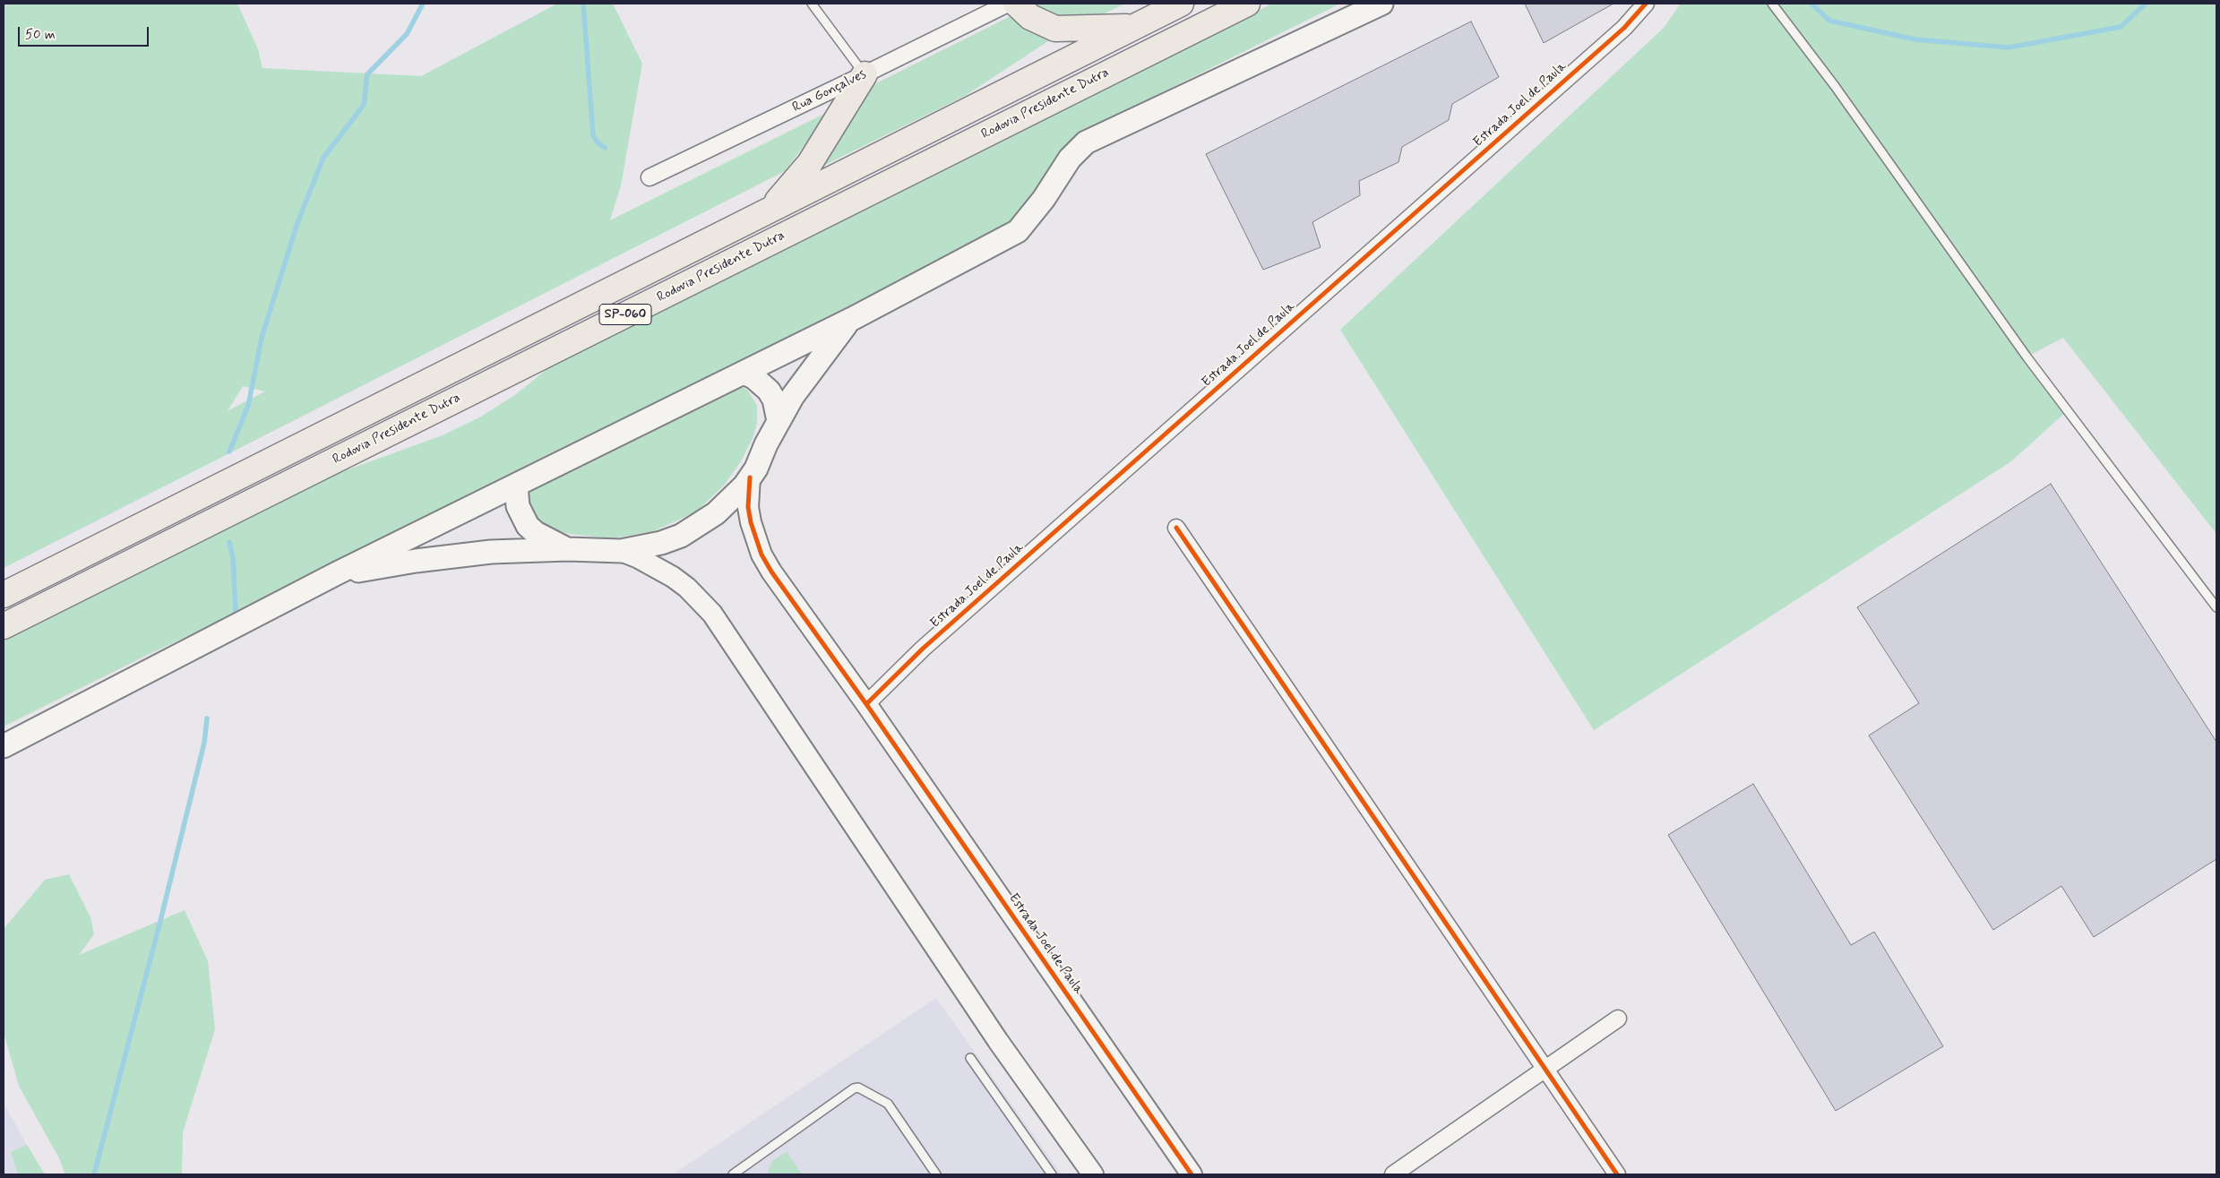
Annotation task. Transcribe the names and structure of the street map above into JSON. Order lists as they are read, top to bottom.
{
  "streets": {
    "highway": ["Rodovia Presidente Dutra", "SP-060"],
    "street": ["Rua Gonçalves", "Estrada Joel de Paula"]
  },
  "scale_bar": "50 m"
}
